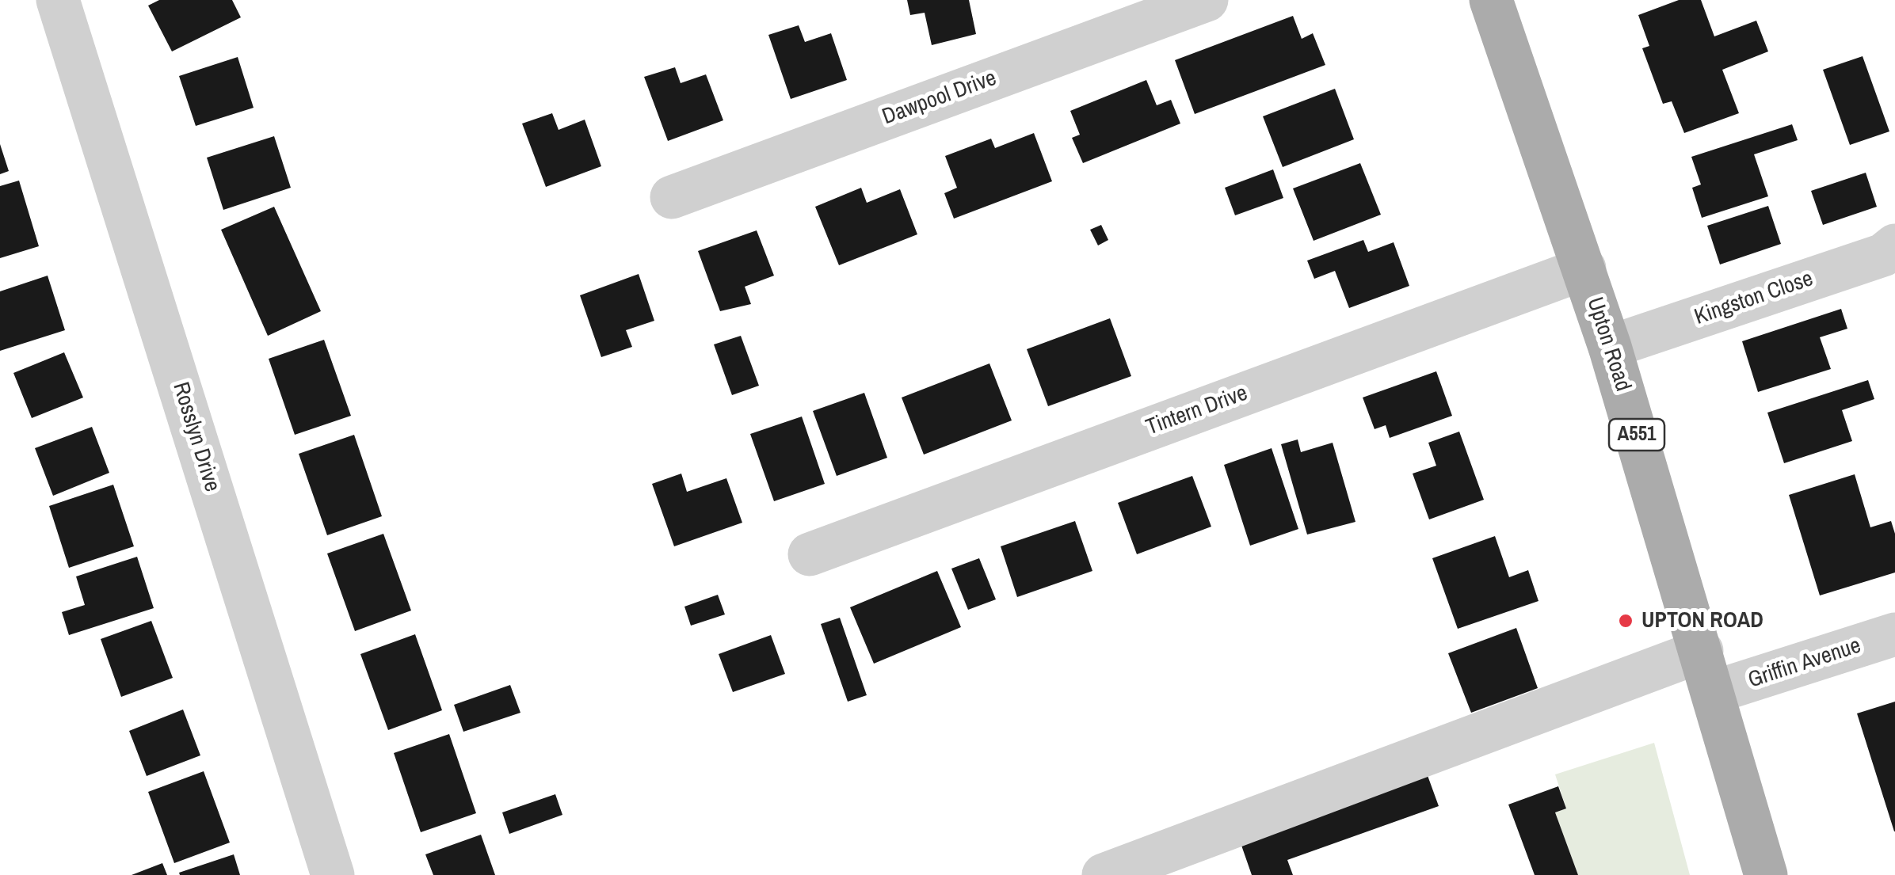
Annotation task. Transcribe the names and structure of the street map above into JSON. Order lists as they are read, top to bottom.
{
  "streets": {
    "main road": ["Upton Road", "A551"],
    "street": [
      "Dawpool Drive",
      "Kingston Close",
      "Tintern Drive",
      "Rosslyn Drive",
      "Griffin Avenue"
    ]
  },
  "crossings": [
    ["Kingston Close", "Upton Road"],
    ["Upton Road", "Tintern Drive"],
    ["Upton Road", "Griffin Avenue"]
  ],
  "places": ["UPTON ROAD"]
}
